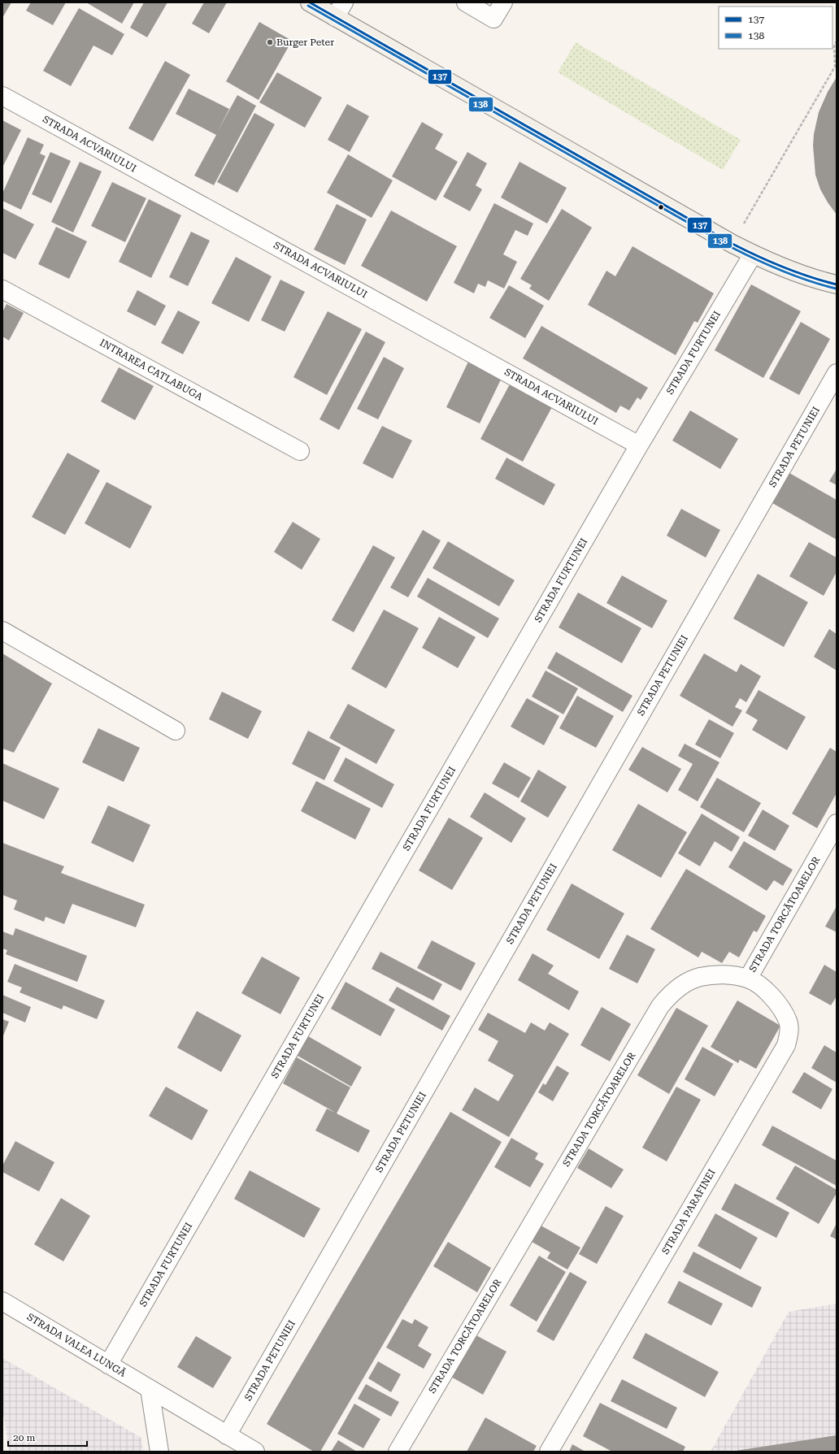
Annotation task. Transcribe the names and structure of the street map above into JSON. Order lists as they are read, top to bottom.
{
  "streets": {
    "street": [
      "STRADA ACVARIULUI",
      "STRADA FURTUNEI",
      "INTRAREA CATLABUGA",
      "STRADA PETUNIEI",
      "STRADA TORCĂTOARELOR",
      "STRADA PARAFINEI",
      "STRADA VALEA LUNGĂ"
    ]
  },
  "crossings": [
    ["STRADA ACVARIULUI", "STRADA FURTUNEI"],
    ["STRADA FURTUNEI", "STRADA VALEA LUNGĂ"],
    ["STRADA PETUNIEI", "STRADA VALEA LUNGĂ"],
    ["STRADA TORCĂTOARELOR", "STRADA PARAFINEI"]
  ],
  "places": ["Burger Peter"],
  "lines": ["transit line 137", "transit line 138"],
  "legend": ["137", "138"],
  "scale_bar": "20 m"
}
